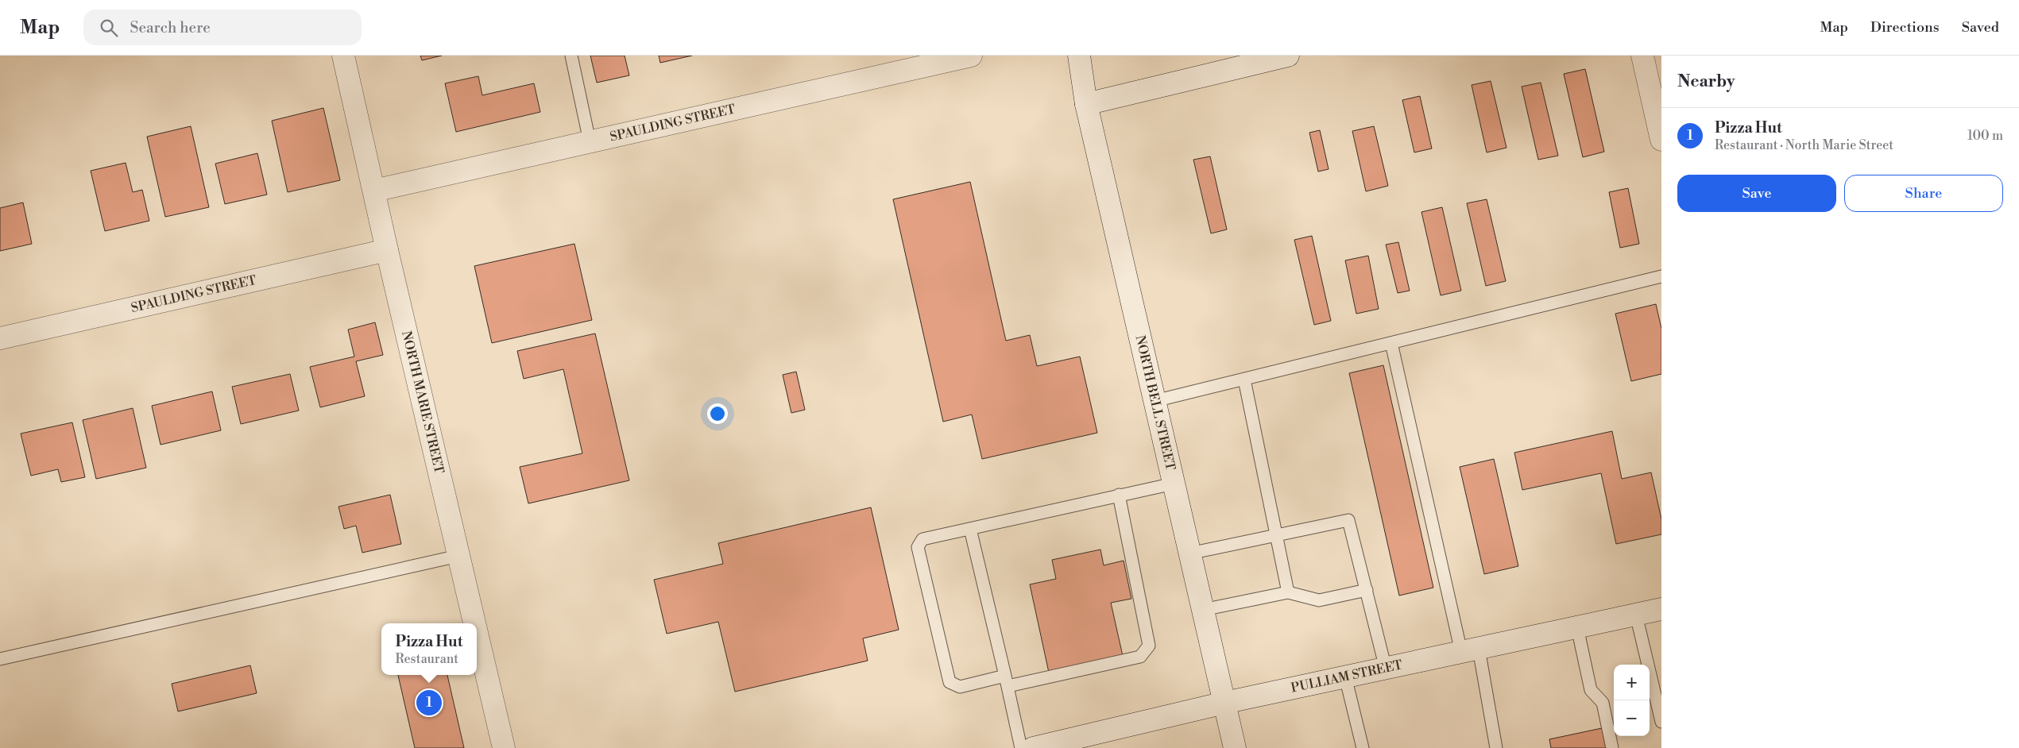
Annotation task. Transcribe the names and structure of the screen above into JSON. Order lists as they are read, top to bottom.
{
  "streets": {
    "street": [
      "SPAULDING STREET",
      "NORTH MARIE STREET",
      "NORTH BELL STREET",
      "PULLIAM STREET"
    ]
  },
  "crossings": [
    ["SPAULDING STREET", "NORTH MARIE STREET"],
    ["NORTH BELL STREET", "PULLIAM STREET"]
  ],
  "page": {
    "header": "Map",
    "search": "Search here",
    "nav": ["Map", "Directions", "Saved"],
    "heading": "Nearby",
    "list": [
      {
        "mark": "1",
        "name": "Pizza Hut",
        "note": "Restaurant · North Marie Street",
        "value": "100 m"
      }
    ],
    "buttons": ["Save", "Share"],
    "popup": ["Pizza Hut", "Restaurant"],
    "map_buttons": ["+", "−"],
    "pins": "1"
  }
}
